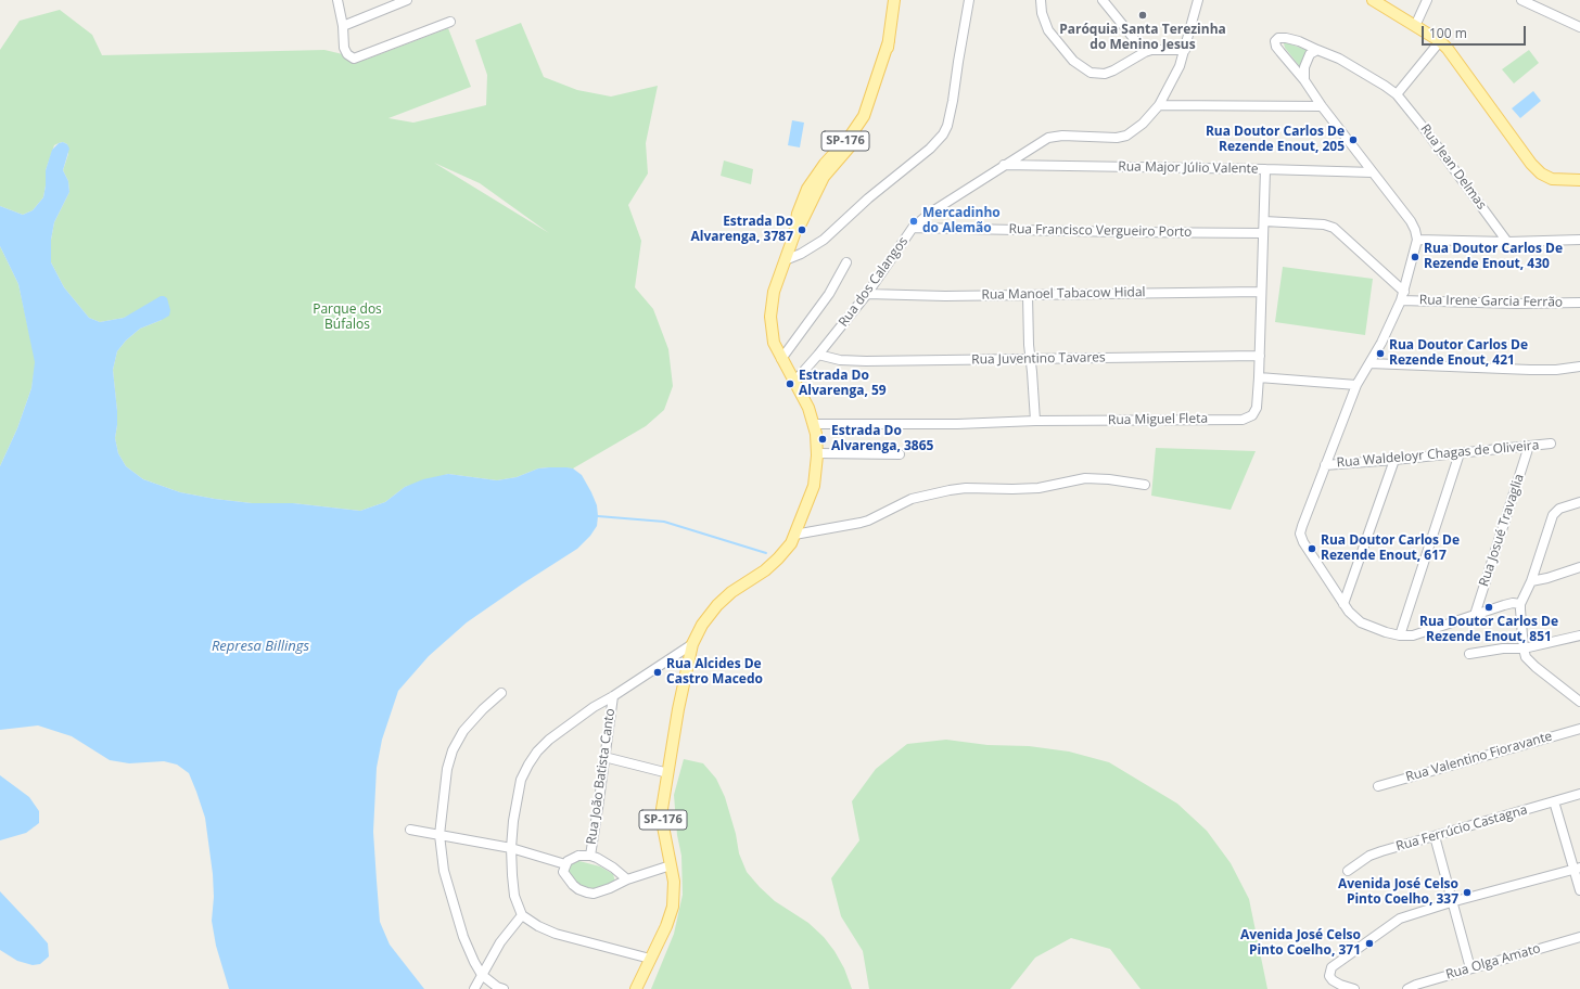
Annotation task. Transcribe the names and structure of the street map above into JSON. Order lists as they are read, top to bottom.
{
  "streets": {
    "main road": ["SP-176"],
    "street": [
      "Rua Jean Delmas",
      "Rua Major Júlio Valente",
      "Rua Francisco Vergueiro Porto",
      "Rua dos Calangos",
      "Rua Manoel Tabacow Hidal",
      "Rua Irene Garcia Ferrão",
      "Rua Juventino Tavares",
      "Rua Miguel Fleta",
      "Rua Waldeloyr Chagas de Oliveira",
      "Rua Josué Travaglia",
      "Rua Valentino Fioravante",
      "Rua João Batista Canto",
      "Rua Ferrúcio Castagna",
      "Rua Olga Amato"
    ]
  },
  "crossings": [
    ["SP-176", "Rua dos Calangos"],
    ["SP-176", "Rua Miguel Fleta"],
    ["Rua Major Júlio Valente", "Rua dos Calangos"],
    ["Rua Major Júlio Valente", "Rua Miguel Fleta"],
    ["Rua Francisco Vergueiro Porto", "Rua dos Calangos"],
    ["Rua Francisco Vergueiro Porto", "Rua Miguel Fleta"],
    ["Rua dos Calangos", "Rua Manoel Tabacow Hidal"],
    ["Rua dos Calangos", "Rua Juventino Tavares"],
    ["Rua Manoel Tabacow Hidal", "Rua Miguel Fleta"],
    ["Rua Juventino Tavares", "Rua Miguel Fleta"],
    ["Rua Waldeloyr Chagas de Oliveira", "Rua Josué Travaglia"]
  ],
  "water": ["Represa Billings"],
  "parks": ["Parque dos Búfalos"],
  "places": [
    "Paróquia Santa Terezinha do Menino Jesus",
    "Rua Doutor Carlos De Rezende Enout, 205",
    "Mercadinho do Alemão",
    "Estrada Do Alvarenga, 3787",
    "Rua Doutor Carlos De Rezende Enout, 430",
    "Rua Doutor Carlos De Rezende Enout, 421",
    "Estrada Do Alvarenga, 59",
    "Estrada Do Alvarenga, 3865",
    "Rua Doutor Carlos De Rezende Enout, 617",
    "Rua Doutor Carlos De Rezende Enout, 851",
    "Rua Alcides De Castro Macedo",
    "Avenida José Celso Pinto Coelho, 337",
    "Avenida José Celso Pinto Coelho, 371"
  ],
  "scale_bar": "100 m"
}
